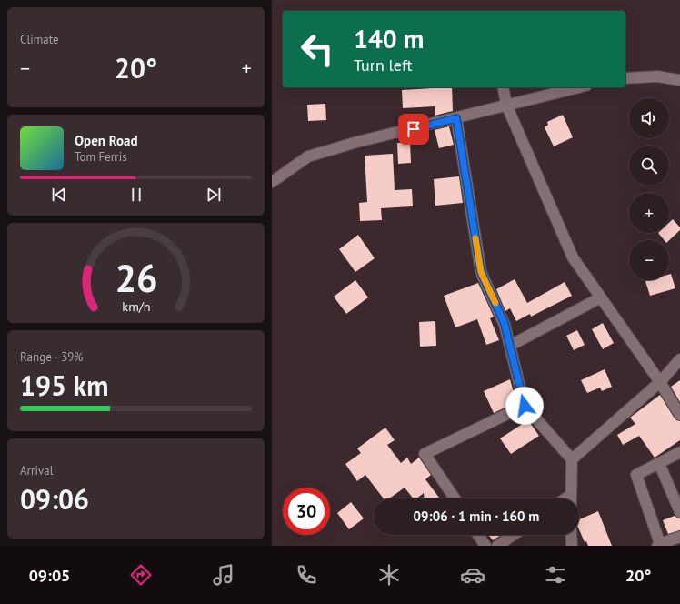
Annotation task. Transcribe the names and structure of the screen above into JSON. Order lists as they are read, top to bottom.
{
  "page": {
    "tile": [
      "Climate",
      ["Range · 39%", "195 km"],
      ["Arrival", "09:06"]
    ],
    "turn": ["140 m", "Turn left"],
    "heat": ["−", "20°", "+"],
    "map_buttons": ["+", "−"],
    "song": ["Open Road", "Tom Ferris"],
    "limit": "30",
    "trip": "09:06 · 1 min · 160 m",
    "tabs": ["09:05", "20°"],
    "gauge": ["26", "km/h"]
  }
}
